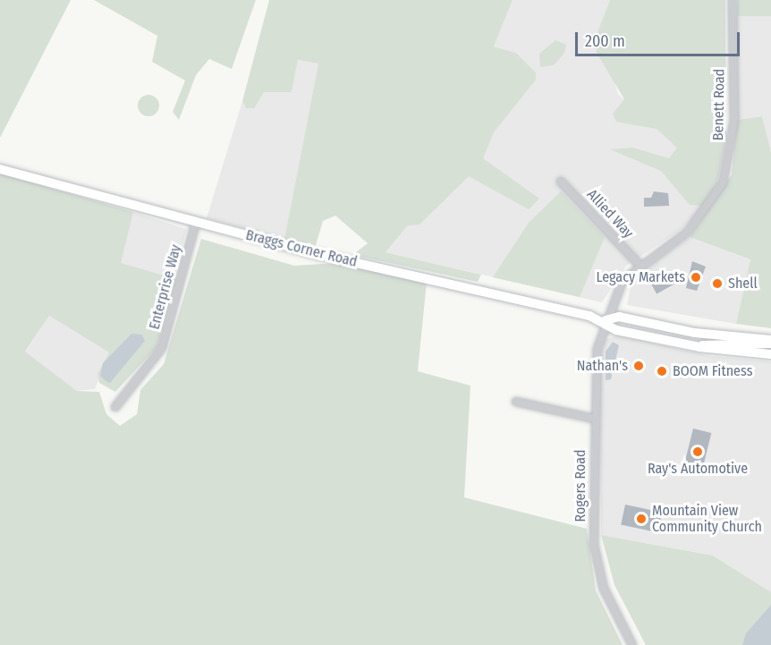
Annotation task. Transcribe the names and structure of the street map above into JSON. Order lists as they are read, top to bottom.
{
  "streets": {
    "main road": ["Braggs Corner Road"],
    "street": [
      "Benett Road",
      "Allied Way",
      "Enterprise Way",
      "Rogers Road"
    ]
  },
  "crossings": [
    ["Benett Road", "Allied Way"],
    ["Benett Road", "Braggs Corner Road"],
    ["Benett Road", "Rogers Road"],
    ["Braggs Corner Road", "Enterprise Way"],
    ["Braggs Corner Road", "Rogers Road"]
  ],
  "places": [
    "Legacy Markets",
    "Shell",
    "Nathan's",
    "BOOM Fitness",
    "Ray's Automotive",
    "Mountain View Community Church"
  ],
  "scale_bar": "200 m"
}
